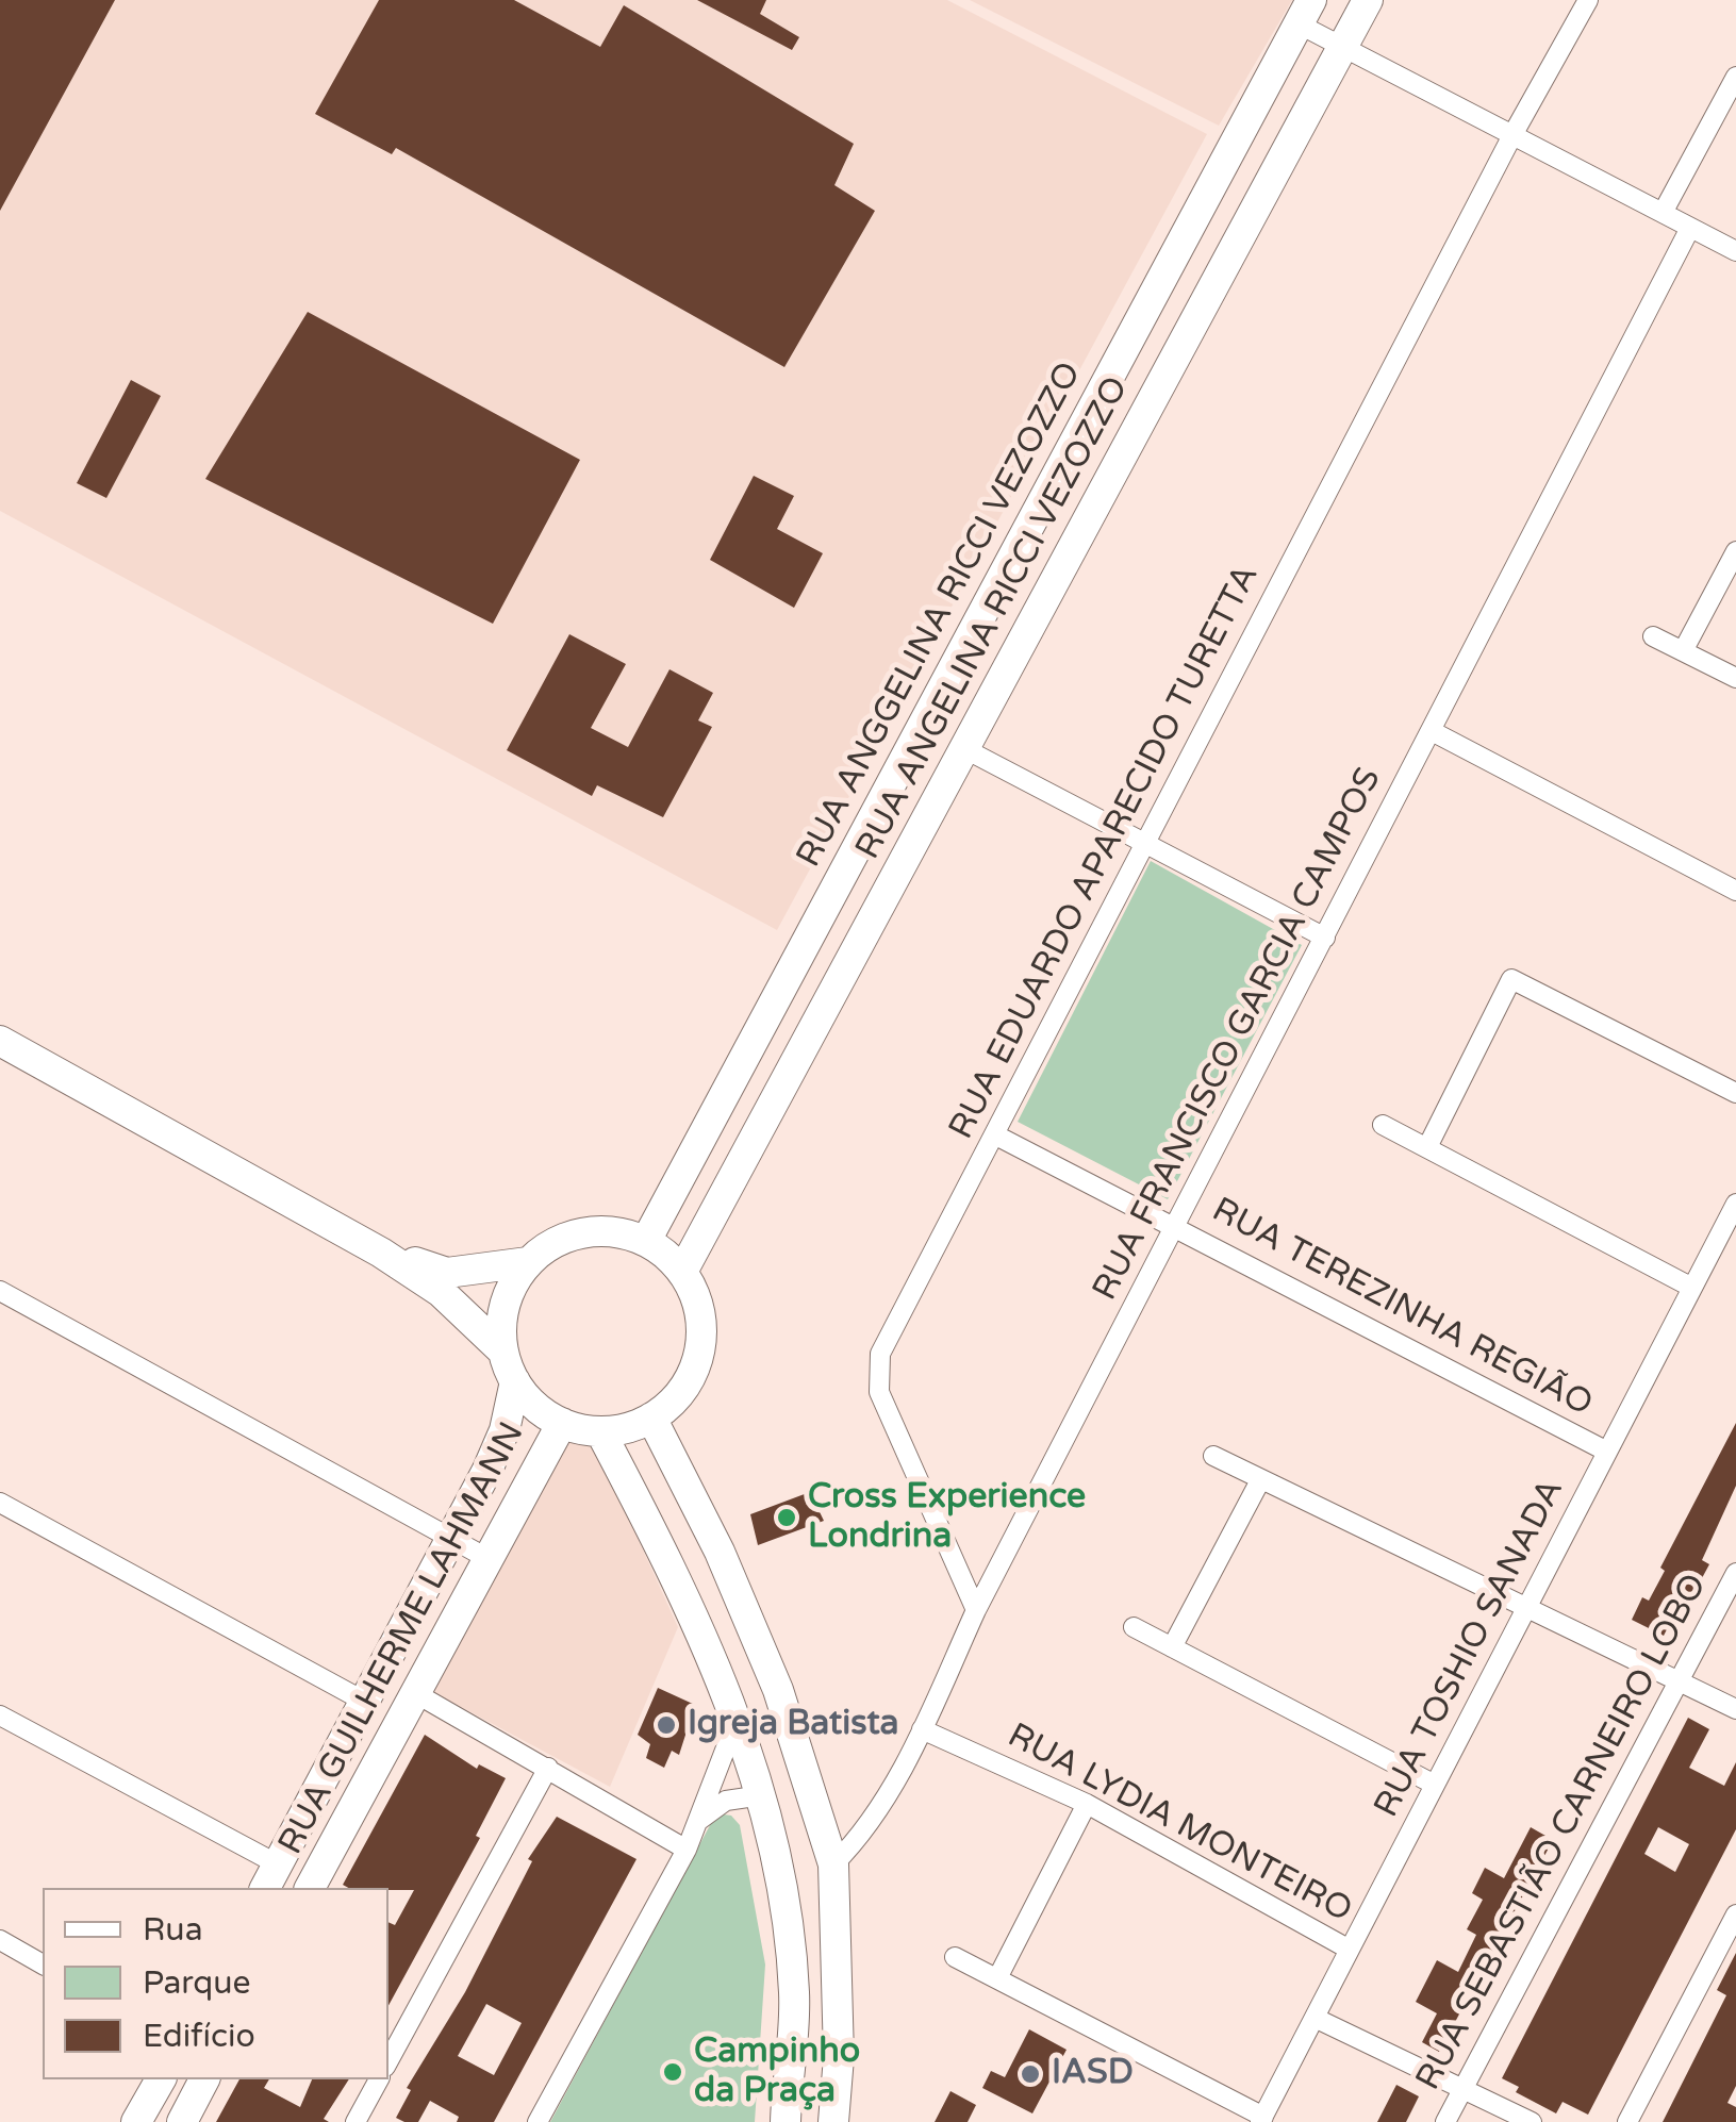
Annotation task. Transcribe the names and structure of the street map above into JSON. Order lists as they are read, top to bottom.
{
  "streets": {
    "main road": ["RUA ANGGELINA RICCI VEZOZZO", "RUA ANGELINA RICCI VEZOZZO", "RUA GUILHERME LAHMANN"],
    "street": [
      "RUA EDUARDO APARECIDO TURETTA",
      "RUA FRANCISCO GARCIA CAMPOS",
      "RUA TEREZINHA REGIÃO",
      "RUA TOSHIO SANADA",
      "RUA LYDIA MONTEIRO",
      "RUA SEBASTIÃO CARNEIRO LOBO"
    ]
  },
  "crossings": [
    ["RUA ANGGELINA RICCI VEZOZZO", "RUA ANGELINA RICCI VEZOZZO"],
    ["RUA ANGGELINA RICCI VEZOZZO", "RUA GUILHERME LAHMANN"],
    ["RUA ANGELINA RICCI VEZOZZO", "RUA GUILHERME LAHMANN"],
    ["RUA EDUARDO APARECIDO TURETTA", "RUA FRANCISCO GARCIA CAMPOS"],
    ["RUA EDUARDO APARECIDO TURETTA", "RUA TEREZINHA REGIÃO"],
    ["RUA FRANCISCO GARCIA CAMPOS", "RUA TEREZINHA REGIÃO"],
    ["RUA FRANCISCO GARCIA CAMPOS", "RUA LYDIA MONTEIRO"],
    ["RUA TEREZINHA REGIÃO", "RUA TOSHIO SANADA"],
    ["RUA TOSHIO SANADA", "RUA LYDIA MONTEIRO"]
  ],
  "places": [
    "Cross Experience Londrina",
    "Igreja Batista",
    "Campinho da Praça",
    "IASD"
  ],
  "legend": ["Rua", "Parque", "Edifício"]
}
